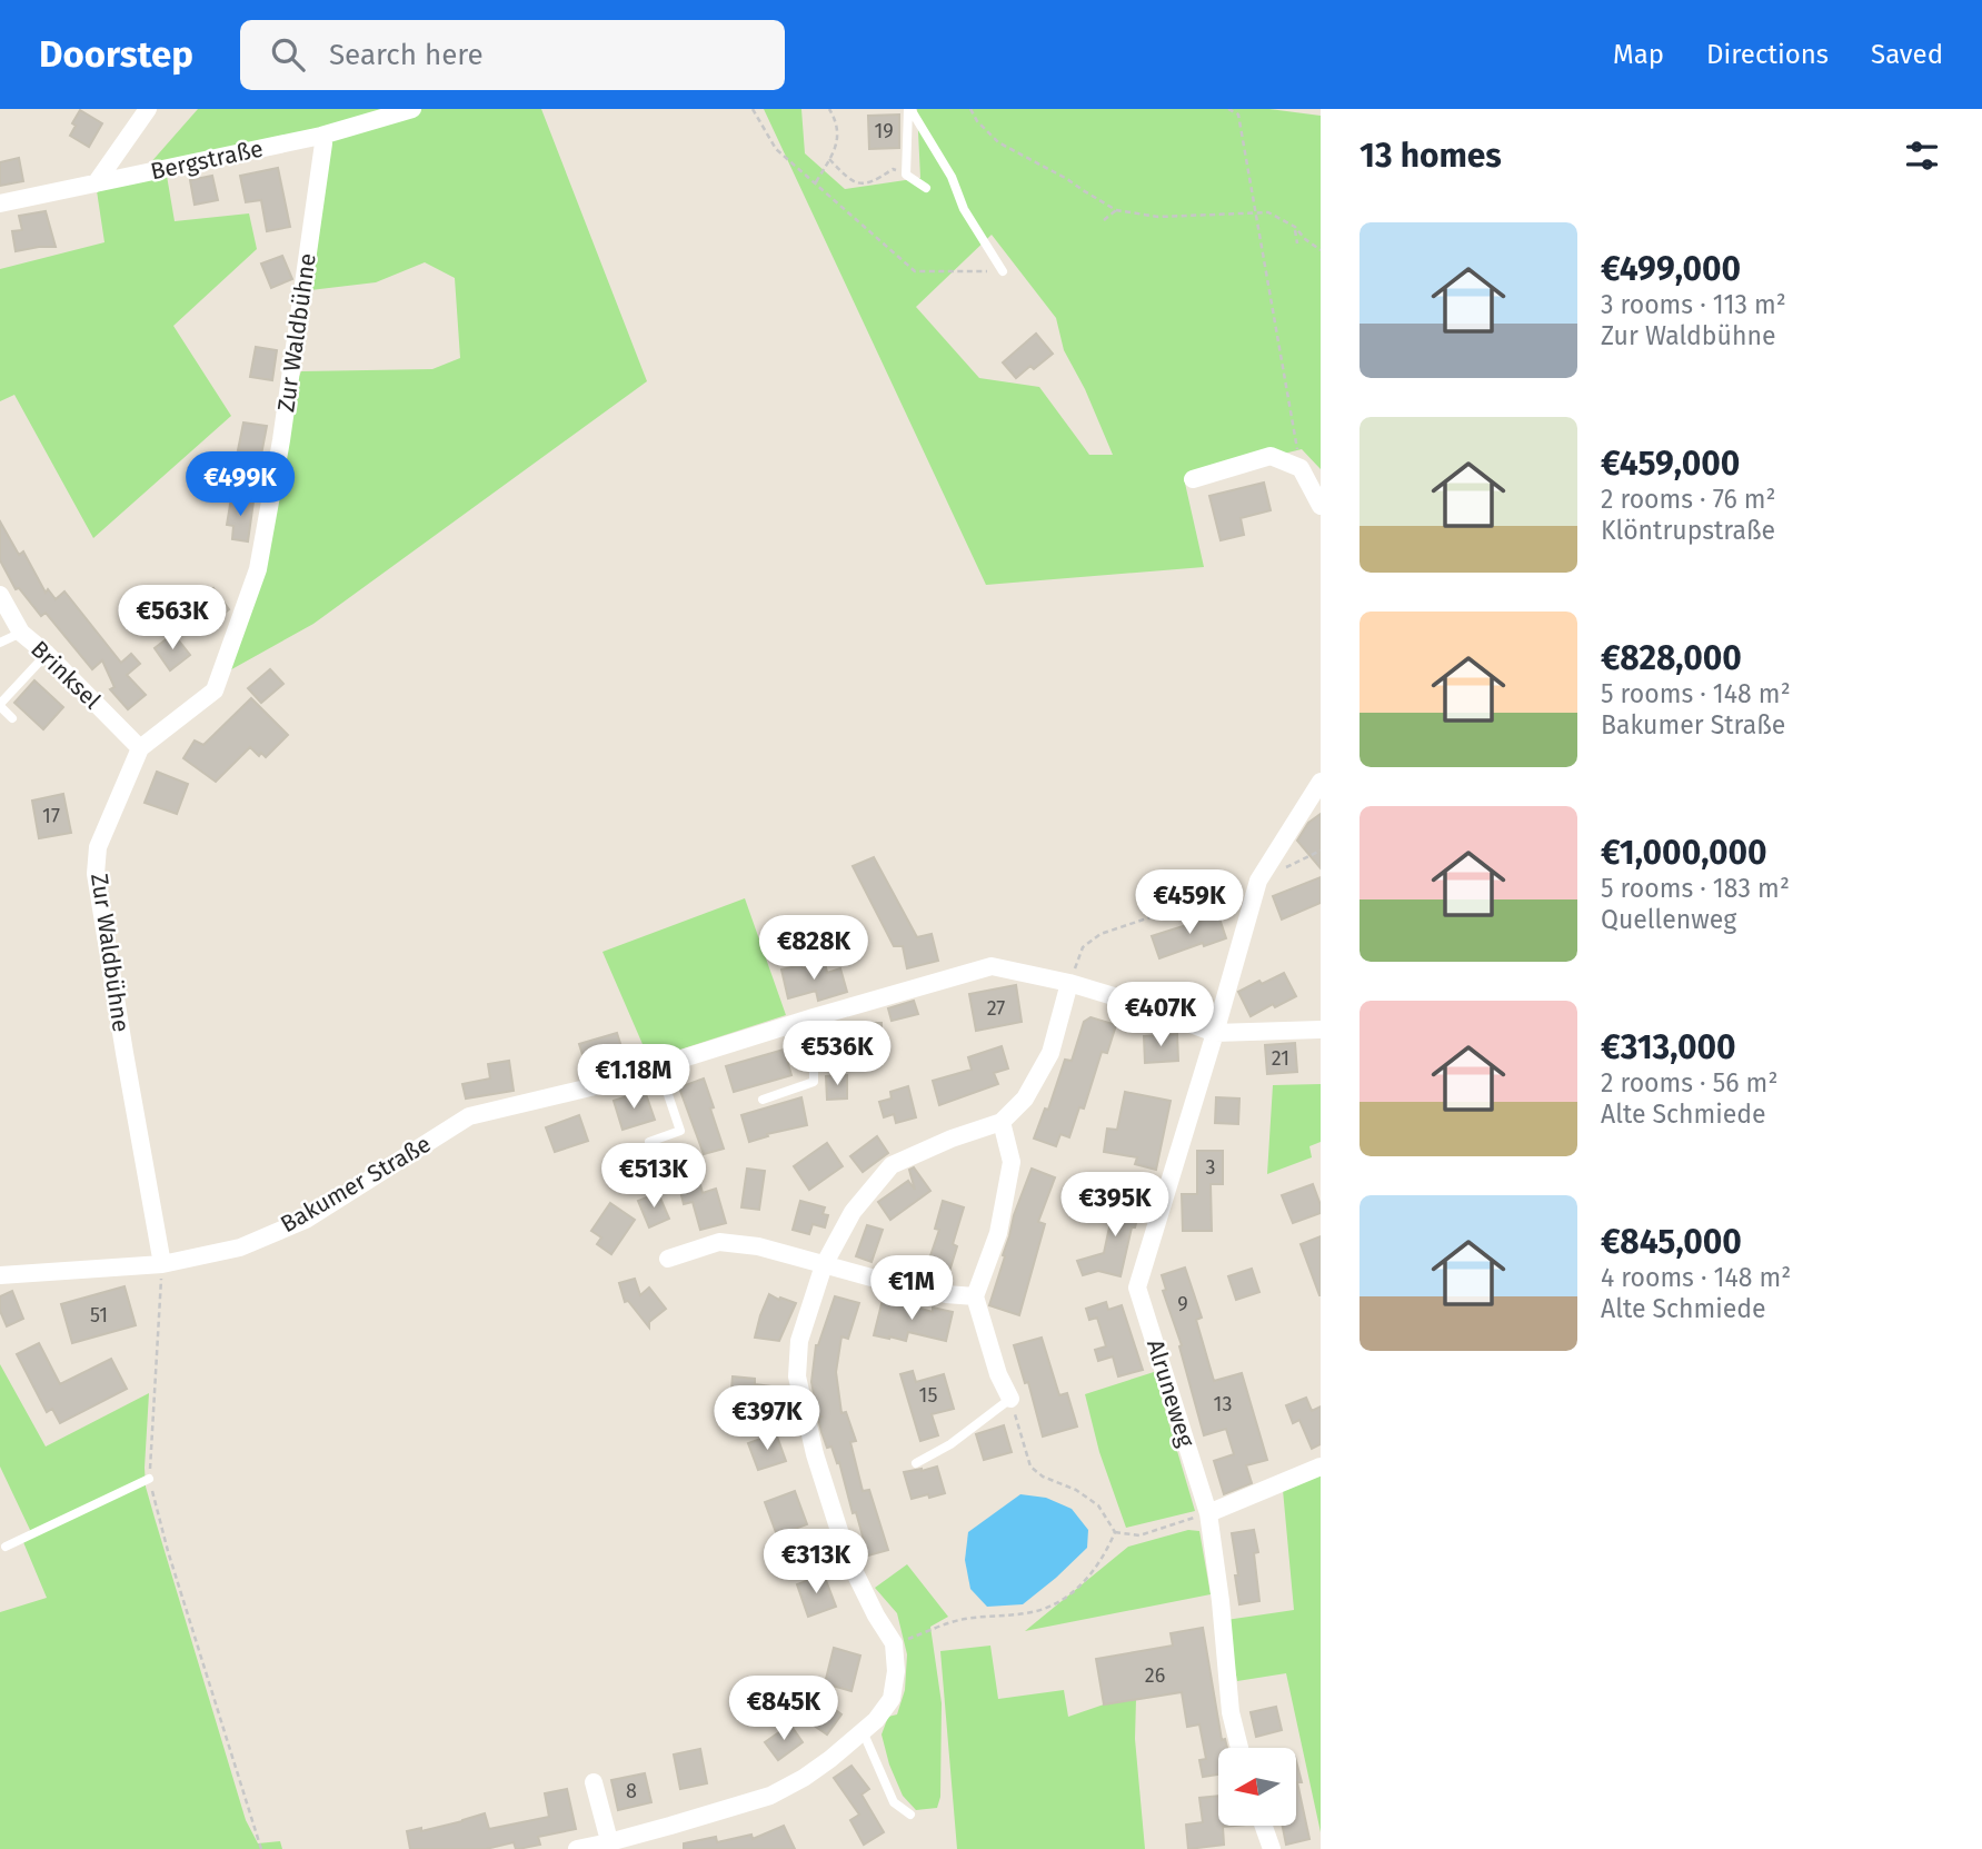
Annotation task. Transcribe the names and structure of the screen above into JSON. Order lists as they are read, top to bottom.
{
  "streets": {
    "street": [
      "Bergstraße",
      "Zur Waldbühne",
      "Brinksel",
      "Bakumer Straße",
      "Alruneweg"
    ]
  },
  "crossings": [
    ["Bergstraße", "Zur Waldbühne"],
    ["Zur Waldbühne", "Brinksel"],
    ["Zur Waldbühne", "Bakumer Straße"],
    ["Bakumer Straße", "Alruneweg"]
  ],
  "house_numbers": [
    "19",
    "17",
    "27",
    "21",
    "3",
    "9",
    "51",
    "15",
    "13",
    "26",
    "8"
  ],
  "north": "left",
  "page": {
    "header": "Doorstep",
    "search": "Search here",
    "nav": ["Map", "Directions", "Saved"],
    "heading": "13 homes",
    "list": [
      {
        "name": "€499,000",
        "note": "3 rooms · 113 m² · Zur Waldbühne"
      },
      {
        "name": "€459,000",
        "note": "2 rooms · 76 m² · Klöntrupstraße"
      },
      {
        "name": "€828,000",
        "note": "5 rooms · 148 m² · Bakumer Straße"
      },
      {
        "name": "€1,000,000",
        "note": "5 rooms · 183 m² · Quellenweg"
      },
      {
        "name": "€313,000",
        "note": "2 rooms · 56 m² · Alte Schmiede"
      },
      {
        "name": "€845,000",
        "note": "4 rooms · 148 m² · Alte Schmiede"
      }
    ],
    "price": [
      "€499K",
      "€563K",
      "€459K",
      "€828K",
      "€407K",
      "€536K",
      "€1.18M",
      "€513K",
      "€395K",
      "€1M",
      "€397K",
      "€313K",
      "€845K"
    ]
  }
}
